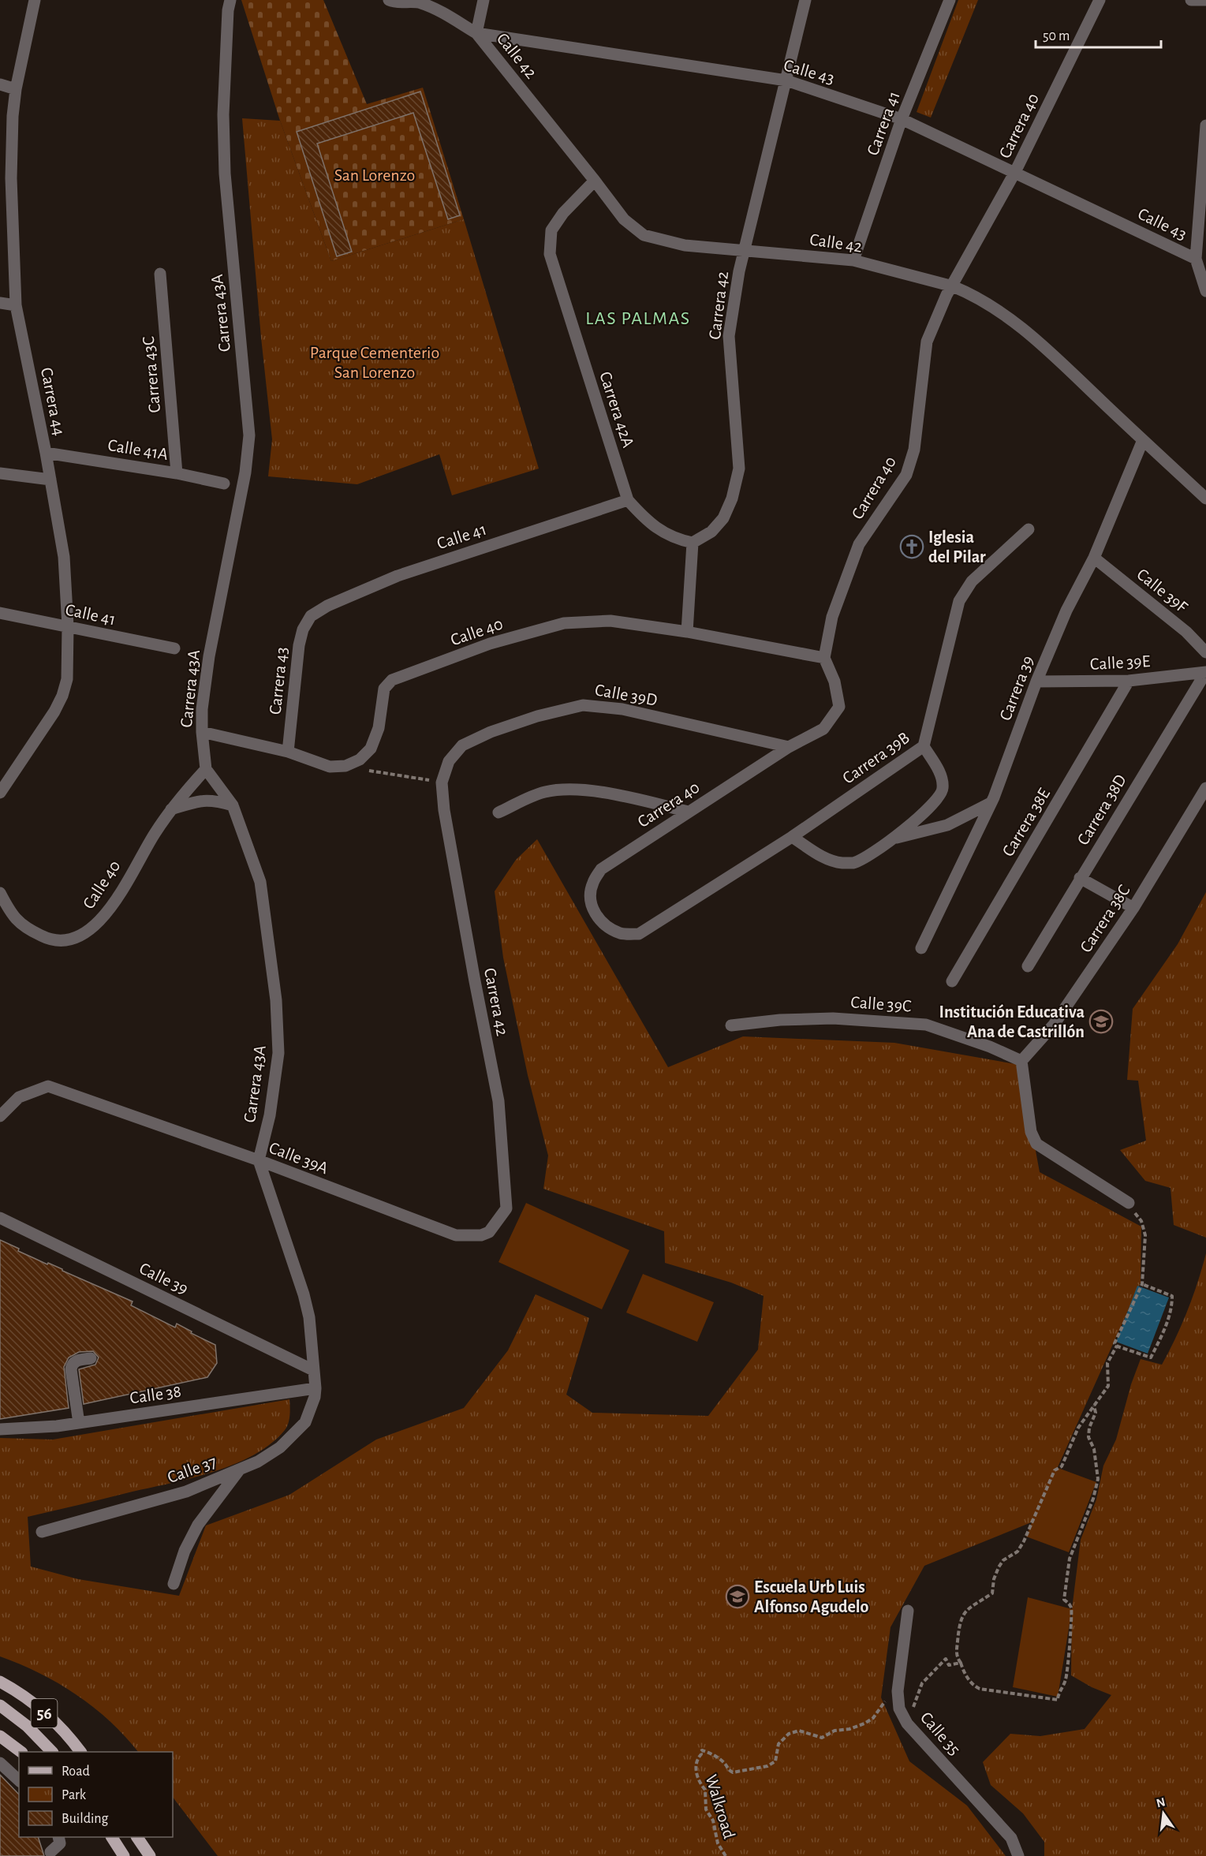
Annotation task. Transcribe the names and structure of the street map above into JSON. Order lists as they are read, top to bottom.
{
  "streets": {
    "main road": ["56"],
    "street": [
      "Calle 42",
      "Calle 43",
      "Carrera 41",
      "Carrera 40",
      "Carrera 42",
      "Carrera 43A",
      "Carrera 43C",
      "Carrera 44",
      "Carrera 42A",
      "Calle 41A",
      "Calle 41",
      "Calle 39F",
      "Calle 40",
      "Calle 39E",
      "Carrera 43",
      "Carrera 39",
      "Calle 39D",
      "Carrera 39B",
      "Carrera 38D",
      "Carrera 38E",
      "Carrera 38C",
      "Calle 39C",
      "Calle 39A",
      "Calle 39",
      "Calle 38",
      "Calle 37",
      "Calle 35"
    ],
    "path": ["Walkroad"]
  },
  "crossings": [
    ["Calle 42", "Calle 43"],
    ["Calle 42", "Carrera 41"],
    ["Calle 42", "Carrera 40"],
    ["Calle 42", "Carrera 42"],
    ["Calle 42", "Carrera 42A"],
    ["Calle 42", "Carrera 39"],
    ["Calle 43", "Carrera 41"],
    ["Calle 43", "Carrera 40"],
    ["Calle 43", "Carrera 42"],
    ["Carrera 40", "Calle 40"],
    ["Carrera 40", "Calle 39D"],
    ["Carrera 40", "Carrera 39B"],
    ["Carrera 42", "Carrera 42A"],
    ["Carrera 42", "Calle 39D"],
    ["Carrera 42", "Calle 39A"],
    ["Carrera 43A", "Calle 40"],
    ["Carrera 43A", "Calle 39A"],
    ["Carrera 43C", "Calle 41A"],
    ["Carrera 44", "Calle 41A"],
    ["Carrera 44", "Calle 41"],
    ["Carrera 42A", "Calle 41"],
    ["Calle 41", "Carrera 43"],
    ["Calle 39F", "Carrera 39"],
    ["Calle 39E", "Carrera 39"],
    ["Calle 39E", "Carrera 38D"],
    ["Calle 39E", "Carrera 38E"],
    ["Carrera 38C", "Calle 39C"],
    ["Calle 38", "Calle 37"],
    ["Calle 35", "Walkroad"]
  ],
  "districts": ["LAS PALMAS"],
  "parks": ["San Lorenzo", "Parque Cementerio San Lorenzo"],
  "places": {
    "church": ["Iglesia del Pilar"],
    "school or university": ["Institución Educativa Ana de Castrillón", "Escuela Urb Luis Alfonso Agudelo"]
  },
  "legend": ["Road", "Park", "Building"],
  "scale_bar": "50 m",
  "north": "top"
}
